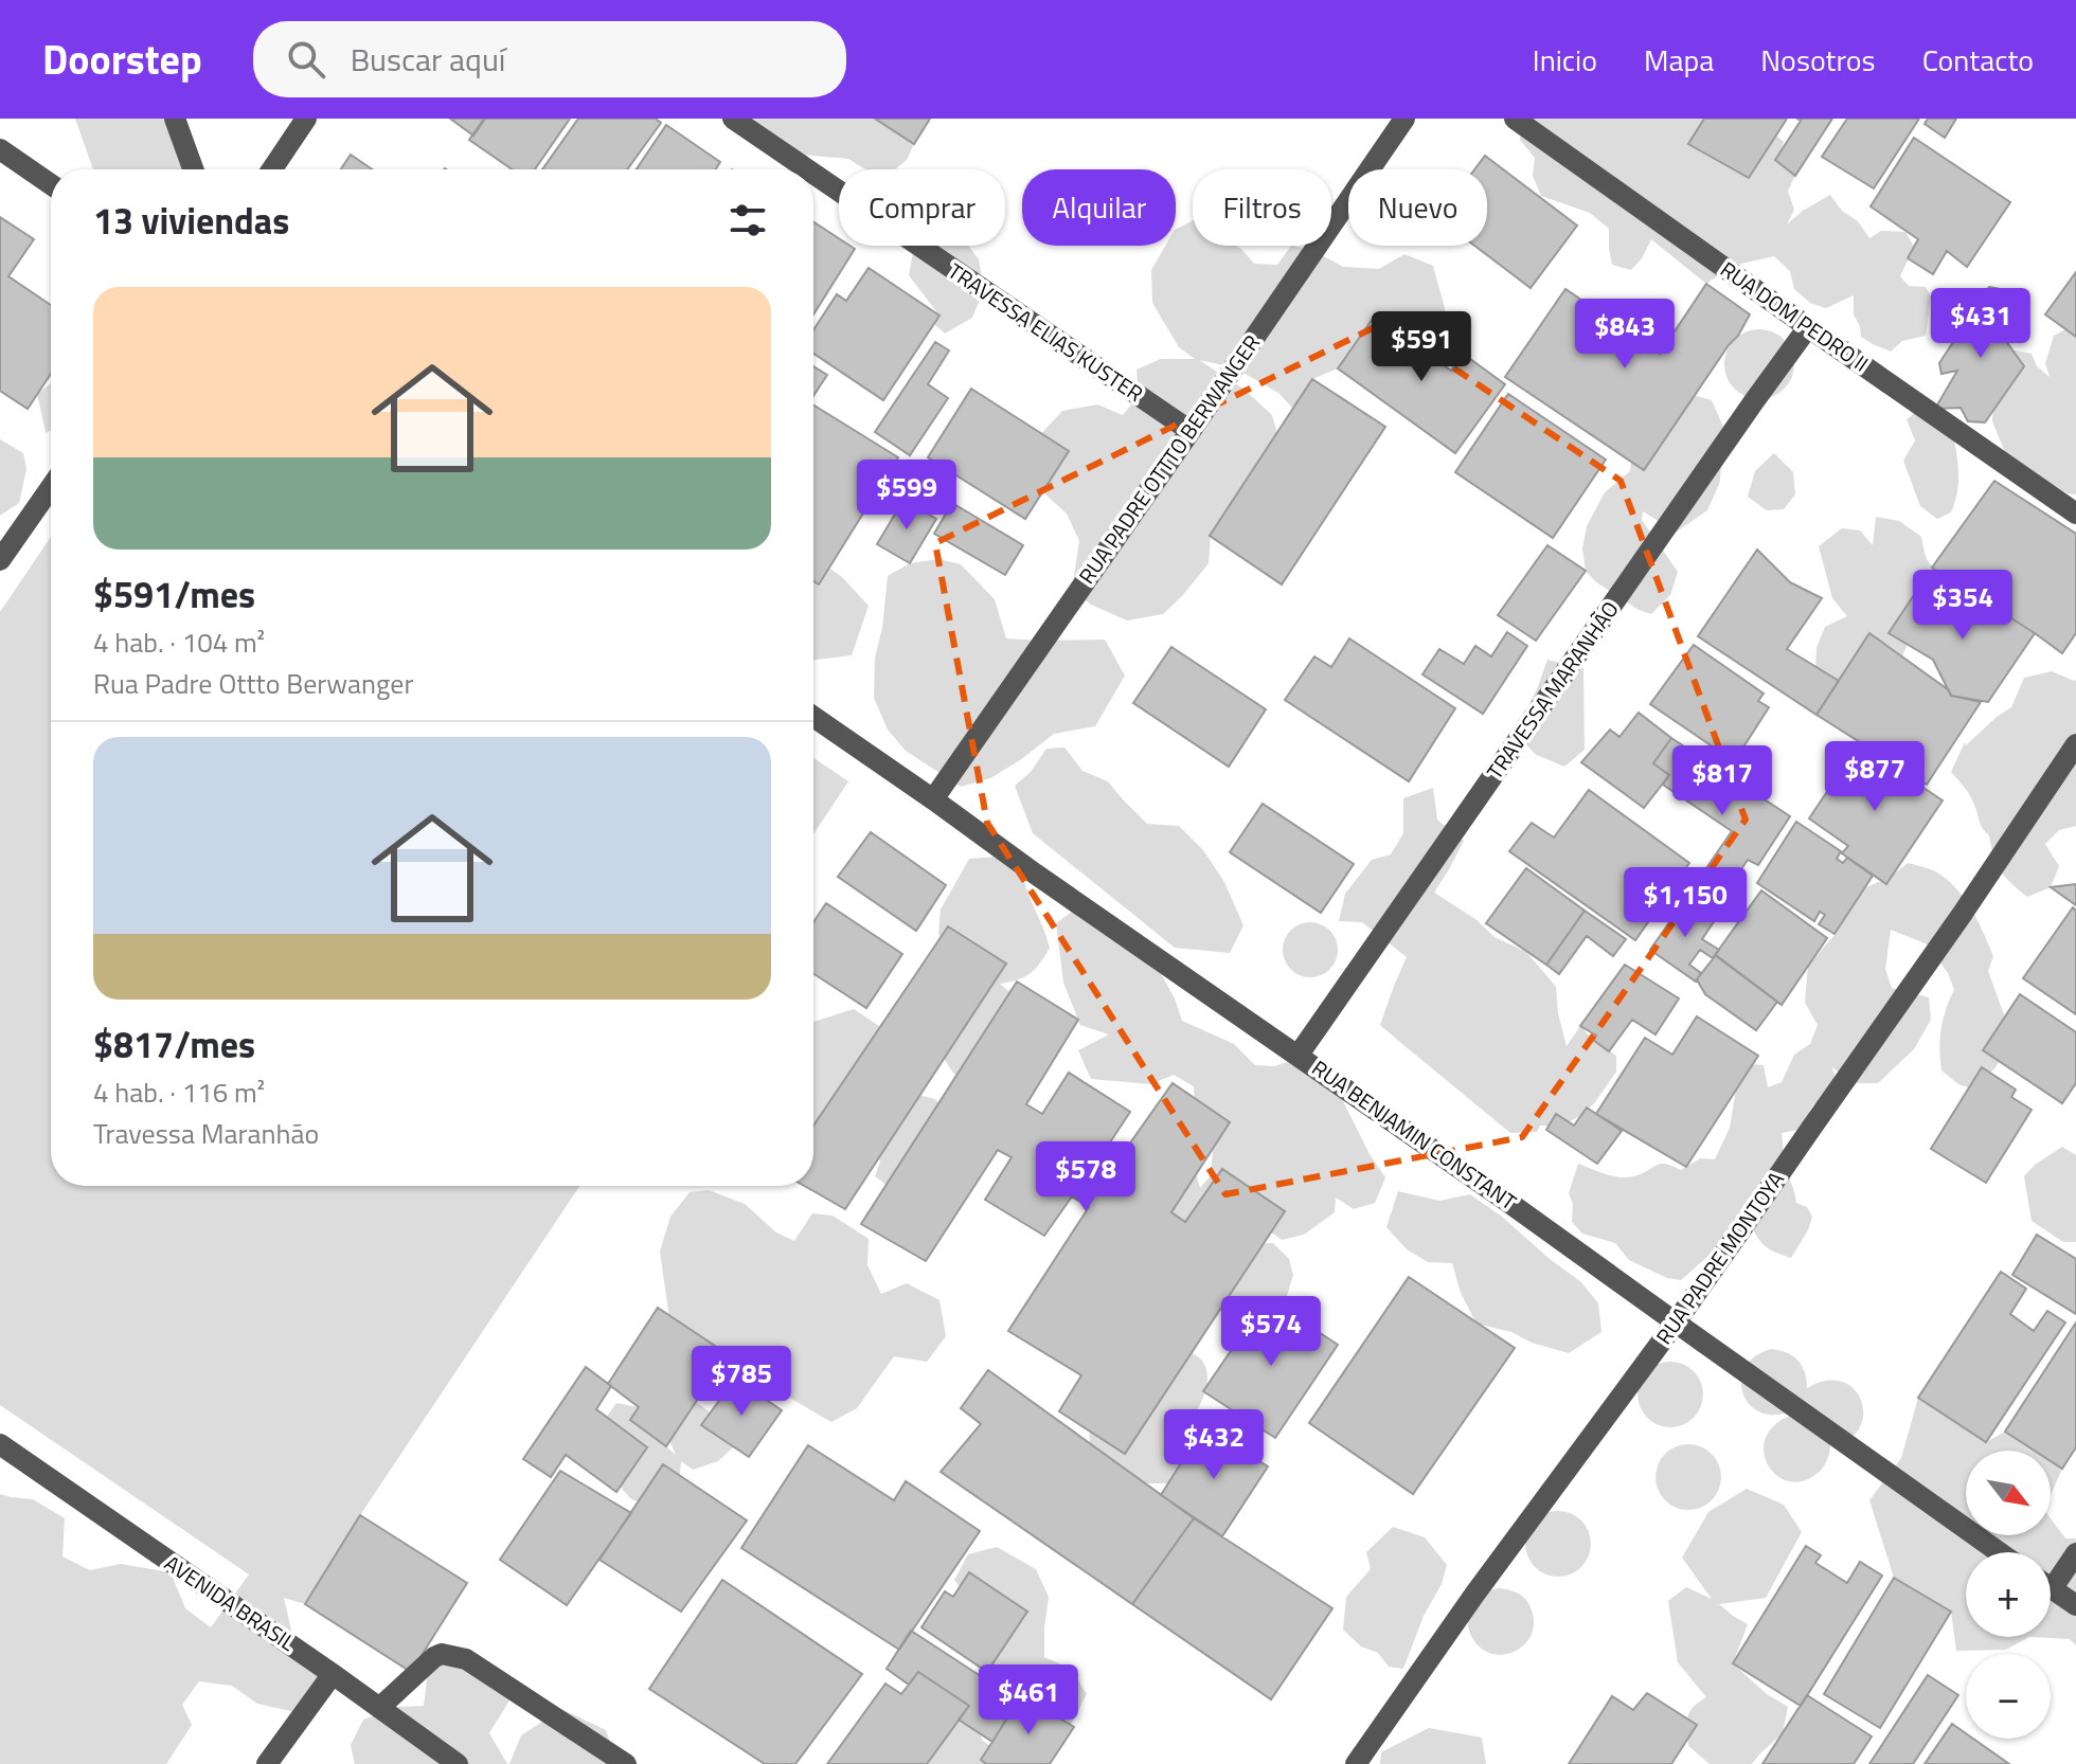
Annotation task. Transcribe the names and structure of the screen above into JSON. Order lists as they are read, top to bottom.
{
  "streets": {
    "street": [
      "RUA DOM PEDRO II",
      "TRAVESSA ELIAS KUSTER",
      "RUA PADRE OTTTO BERWANGER",
      "TRAVESSA MARANHÃO",
      "RUA BENJAMIN CONSTANT",
      "RUA PADRE MONTOYA",
      "AVENIDA BRASIL"
    ]
  },
  "crossings": [
    ["RUA DOM PEDRO II", "TRAVESSA MARANHÃO"],
    ["TRAVESSA ELIAS KUSTER", "RUA PADRE OTTTO BERWANGER"],
    ["RUA PADRE OTTTO BERWANGER", "RUA BENJAMIN CONSTANT"],
    ["TRAVESSA MARANHÃO", "RUA BENJAMIN CONSTANT"],
    ["RUA BENJAMIN CONSTANT", "RUA PADRE MONTOYA"]
  ],
  "north": "bottom right",
  "page": {
    "header": "Doorstep",
    "search": "Buscar aquí",
    "nav": [
      "Inicio",
      "Mapa",
      "Nosotros",
      "Contacto"
    ],
    "chip": [
      "Comprar",
      "Alquilar",
      "Filtros",
      "Nuevo"
    ],
    "heading": "13 viviendas",
    "list": [
      {
        "name": "$591/mes",
        "note": "4 hab. · 104 m² · Rua Padre Ottto Berwanger"
      },
      {
        "name": "$817/mes",
        "note": "4 hab. · 116 m² · Travessa Maranhão"
      }
    ],
    "price": [
      "$431",
      "$843",
      "$591",
      "$599",
      "$354",
      "$877",
      "$817",
      "$1,150",
      "$578",
      "$574",
      "$785",
      "$432",
      "$461"
    ],
    "map_buttons": ["+", "−"]
  }
}
